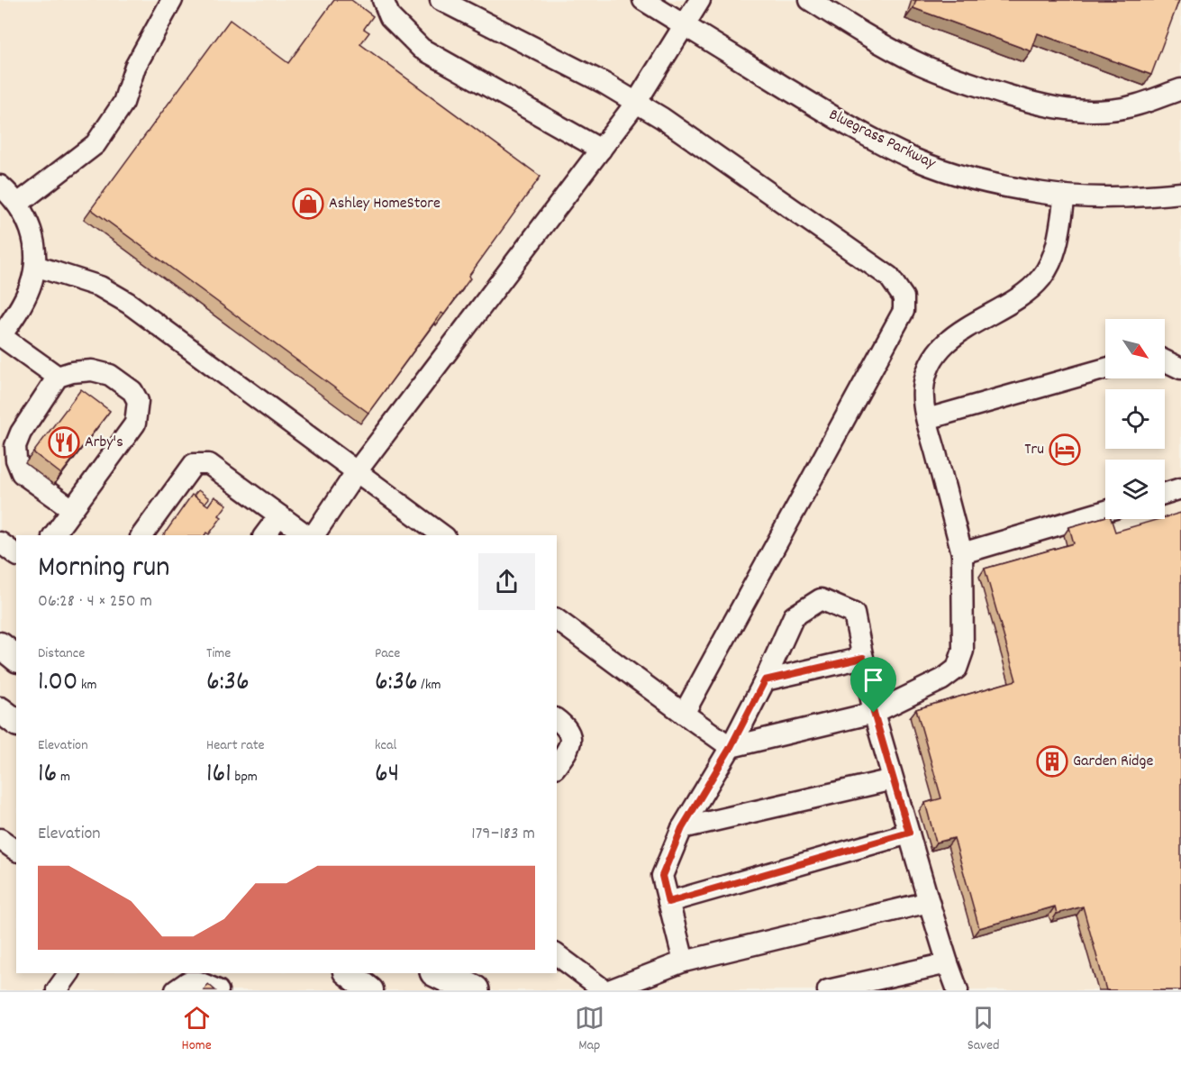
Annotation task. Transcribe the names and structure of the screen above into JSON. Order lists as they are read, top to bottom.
{
  "streets": {
    "street": ["Bluegrass Parkway"]
  },
  "places": {
    "shop": ["Ashley HomeStore"],
    "restaurant": ["Arby's"],
    "hotel": ["Tru"],
    "building": ["Garden Ridge"]
  },
  "north": "bottom right",
  "page": {
    "heading": ["Morning run", "06:28 · 4 × 250 m"],
    "stats": [
      ["Distance", "1.00 km"],
      ["Time", "6:36"],
      ["Pace", "6:36 /km"],
      ["Elevation", "16 m"],
      ["Heart rate", "161 bpm"],
      ["kcal", "64"]
    ],
    "chart": ["Elevation", "179–183 m"],
    "tabs": ["Home", "Map", "Saved"]
  }
}
